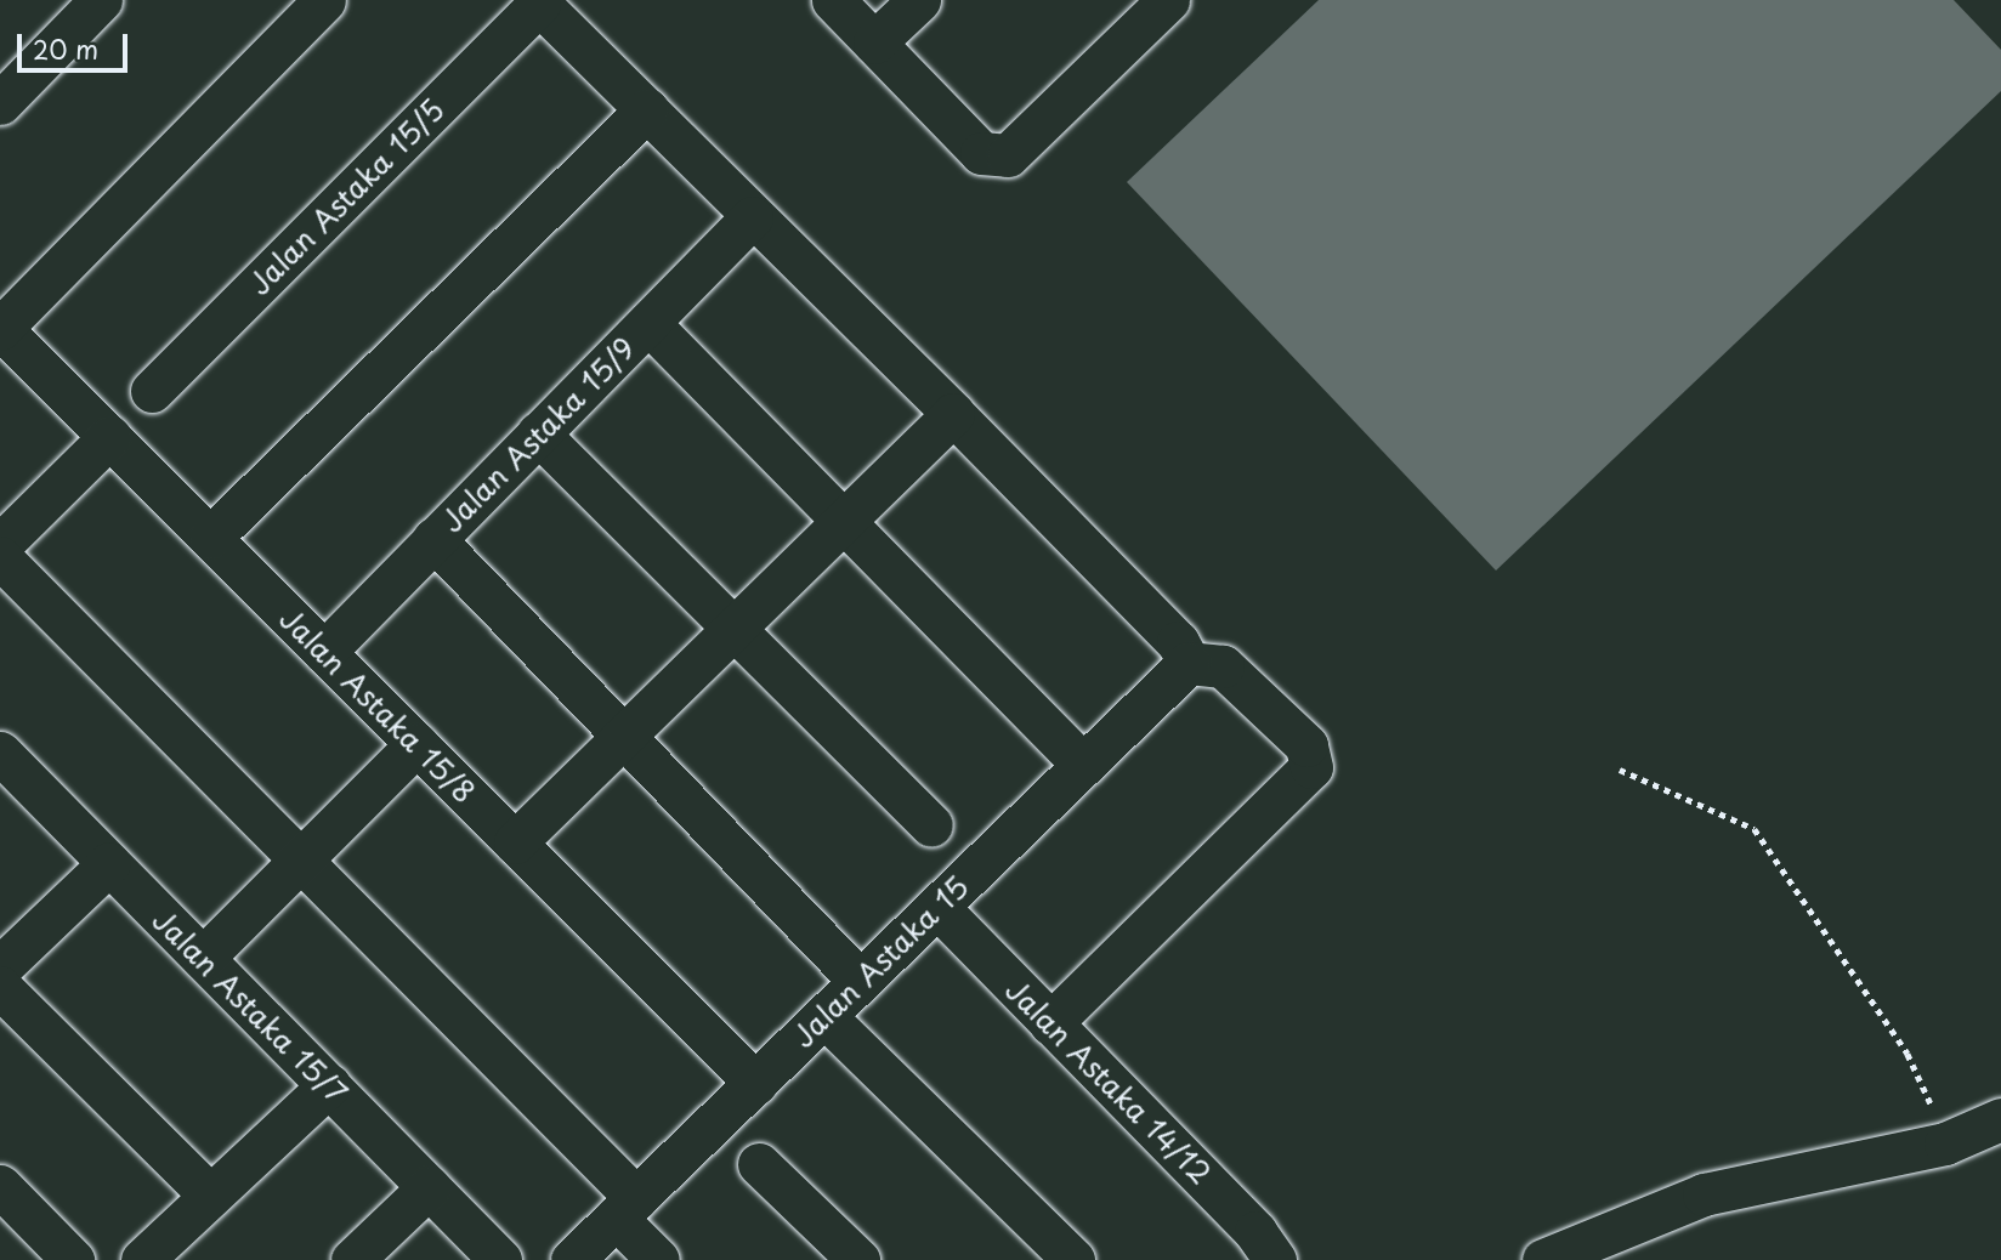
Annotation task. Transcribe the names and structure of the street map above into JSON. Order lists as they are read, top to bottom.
{
  "streets": {
    "street": [
      "Jalan Astaka 15/5",
      "Jalan Astaka 15/9",
      "Jalan Astaka 15/8",
      "Jalan Astaka 15",
      "Jalan Astaka 15/7",
      "Jalan Astaka 14/12"
    ]
  },
  "crossings": [
    ["Jalan Astaka 15/9", "Jalan Astaka 15/8"],
    ["Jalan Astaka 15/8", "Jalan Astaka 15"],
    ["Jalan Astaka 15", "Jalan Astaka 14/12"]
  ],
  "scale_bar": "20 m"
}
